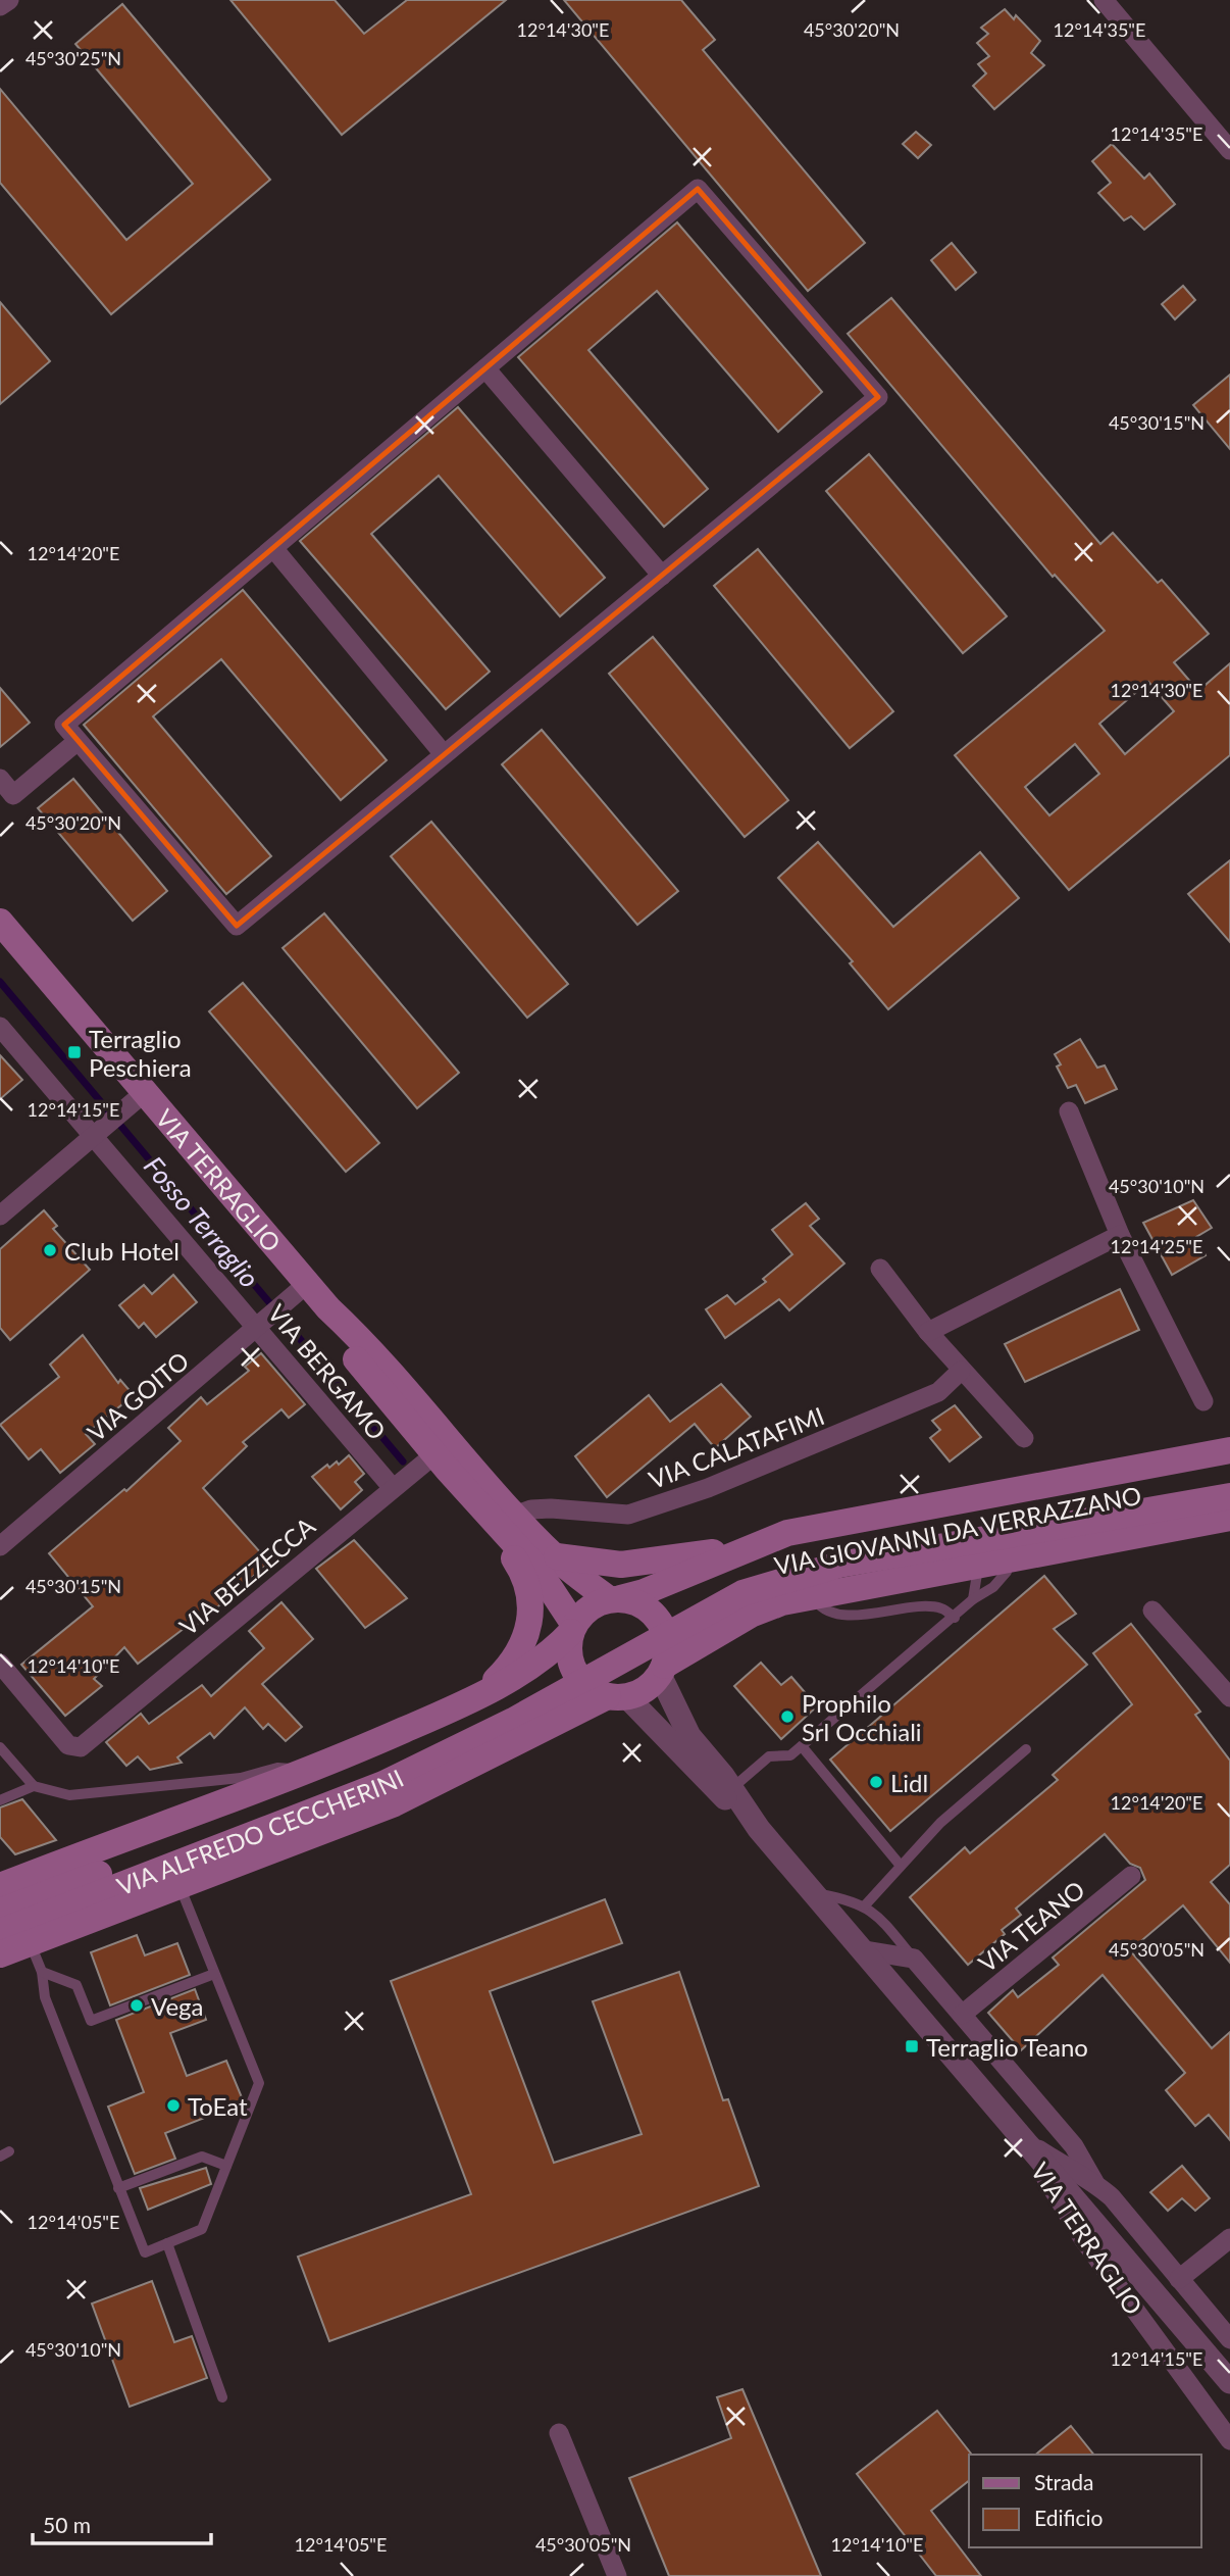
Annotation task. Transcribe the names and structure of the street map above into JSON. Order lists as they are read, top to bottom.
{
  "streets": {
    "main road": ["VIA TERRAGLIO", "VIA GIOVANNI DA VERRAZZANO", "VIA ALFREDO CECCHERINI"],
    "street": [
      "VIA BERGAMO",
      "VIA GOITO",
      "VIA CALATAFIMI",
      "VIA BEZZECCA",
      "VIA TEANO"
    ]
  },
  "crossings": [
    ["VIA TERRAGLIO", "VIA GOITO"],
    ["VIA TERRAGLIO", "VIA CALATAFIMI"],
    ["VIA TERRAGLIO", "VIA BEZZECCA"],
    ["VIA TERRAGLIO", "VIA TEANO"],
    ["VIA BERGAMO", "VIA GOITO"],
    ["VIA BERGAMO", "VIA BEZZECCA"],
    ["VIA GIOVANNI DA VERRAZZANO", "VIA ALFREDO CECCHERINI"]
  ],
  "water": ["Fosso Terraglio"],
  "places": {
    "transit": ["Terraglio Peschiera", "Terraglio Teano"],
    "other": [
      "Club Hotel",
      "Prophilo Srl Occhiali",
      "Lidl",
      "Vega",
      "ToEat"
    ]
  },
  "legend": ["Strada", "Edificio"],
  "scale_bar": "50 m",
  "coordinates": [
    "45°30'20\"N",
    "12°14'30\"E",
    "12°14'35\"E",
    "45°30'25\"N",
    "45°30'15\"N",
    "12°14'20\"E",
    "12°14'15\"E",
    "45°30'10\"N",
    "12°14'25\"E",
    "12°14'10\"E",
    "45°30'05\"N",
    "12°14'05\"E"
  ]
}
